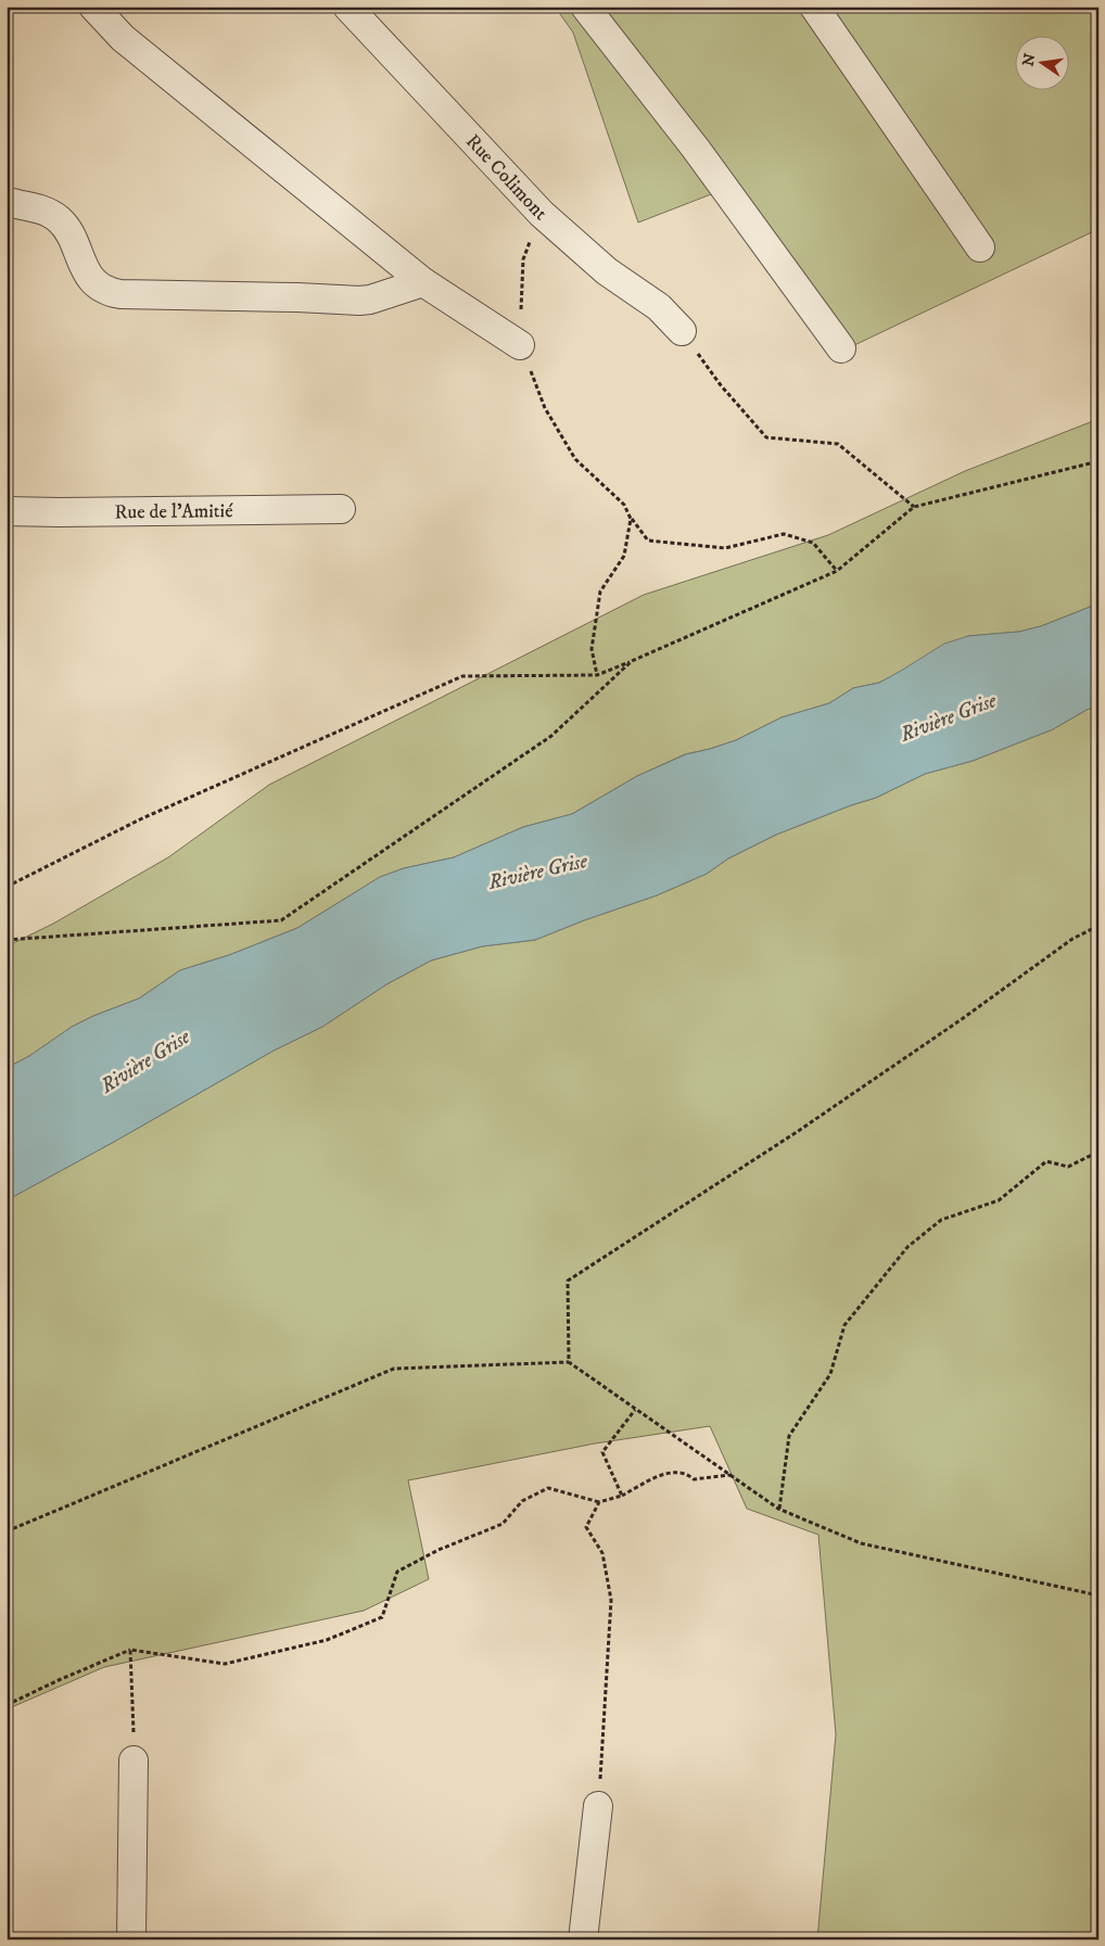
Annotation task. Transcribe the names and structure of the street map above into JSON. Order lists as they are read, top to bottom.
{
  "streets": {
    "street": ["Rue Colimont", "Rue de l'Amitié"]
  },
  "water": ["Rivière Grise"],
  "north": "left"
}
